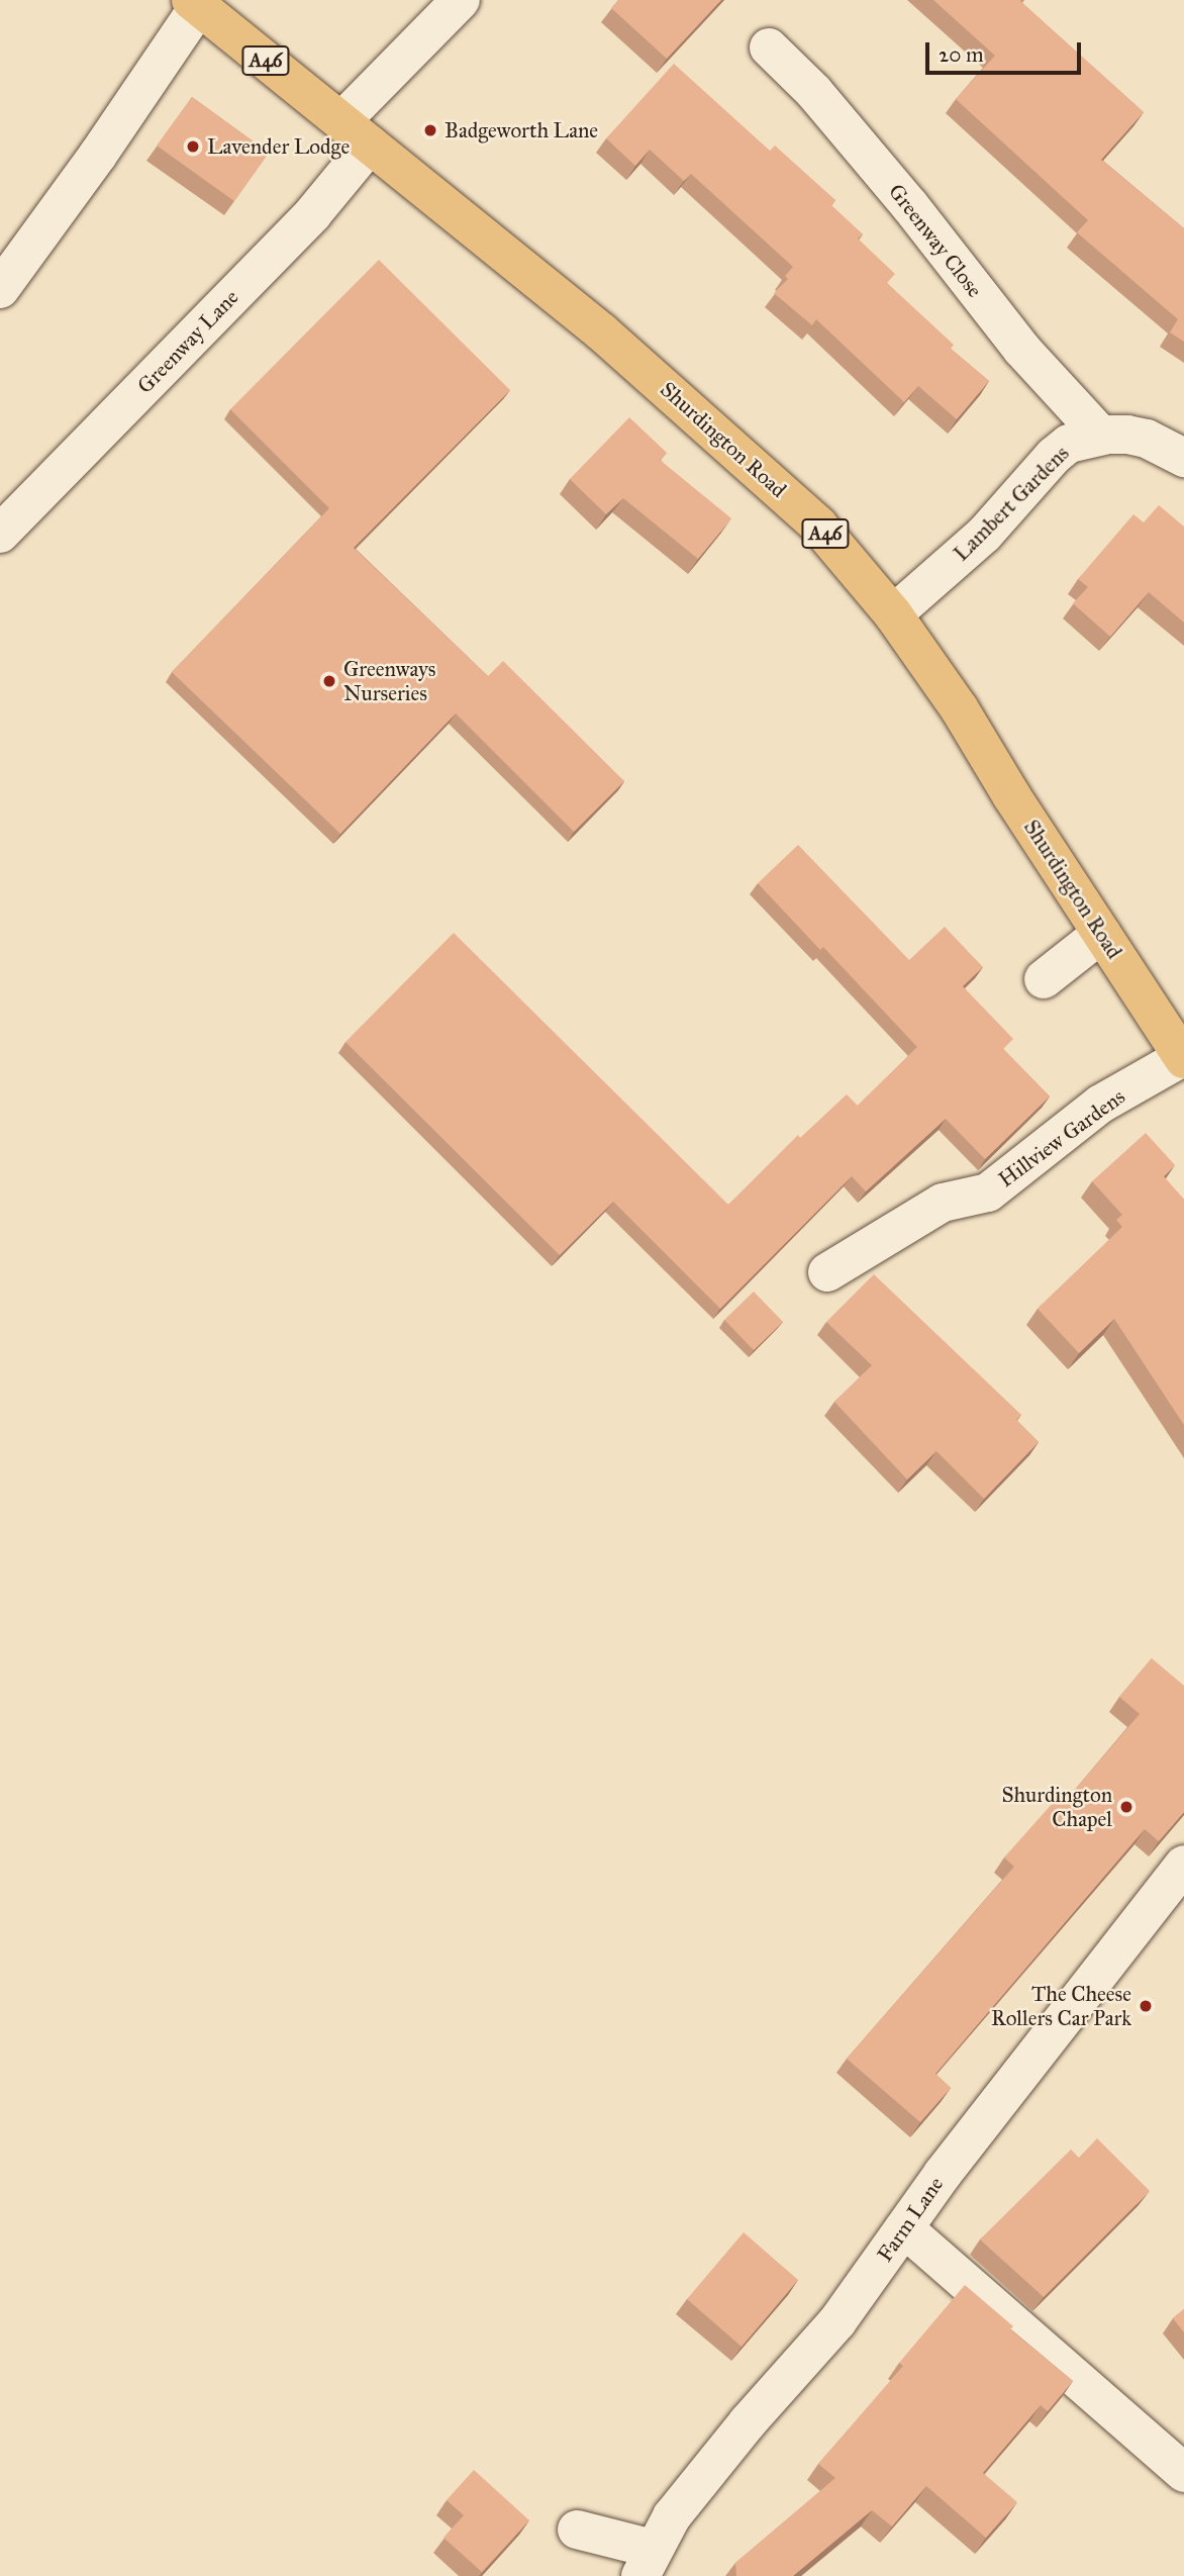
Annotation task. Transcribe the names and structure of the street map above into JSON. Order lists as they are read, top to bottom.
{
  "streets": {
    "main road": ["A46", "Shurdington Road"],
    "street": [
      "Greenway Close",
      "Greenway Lane",
      "Lambert Gardens",
      "Hillview Gardens",
      "Farm Lane"
    ]
  },
  "crossings": [
    ["Greenway Close", "Lambert Gardens"],
    ["Greenway Lane", "Shurdington Road"],
    ["Shurdington Road", "Lambert Gardens"],
    ["Shurdington Road", "Hillview Gardens"]
  ],
  "places": [
    "Badgeworth Lane",
    "Lavender Lodge",
    "Greenways Nurseries",
    "Shurdington Chapel",
    "The Cheese Rollers Car Park"
  ],
  "scale_bar": "20 m"
}
